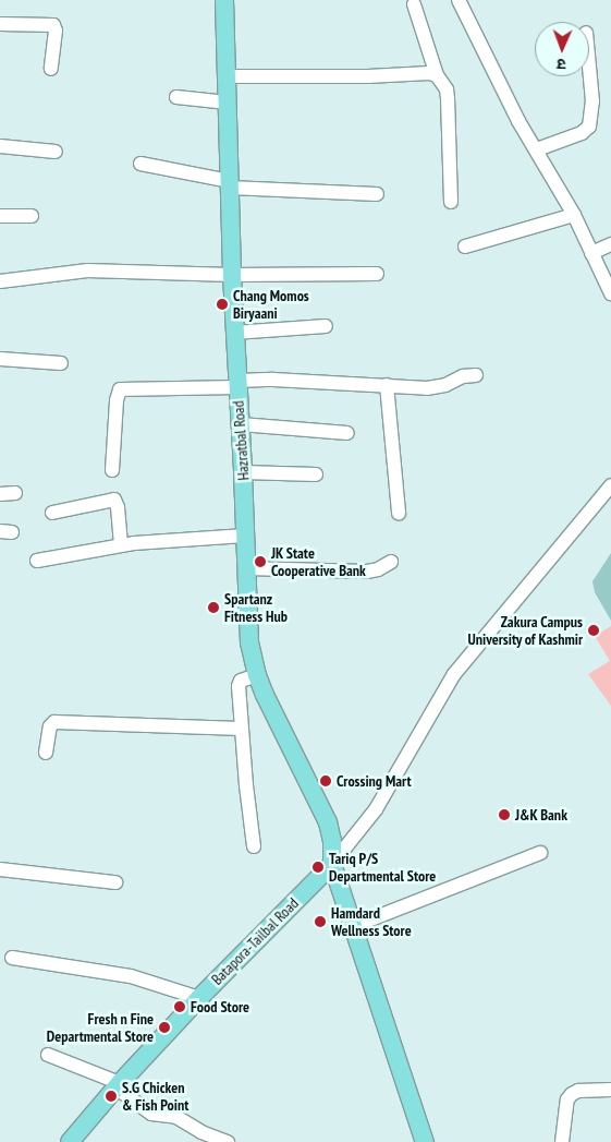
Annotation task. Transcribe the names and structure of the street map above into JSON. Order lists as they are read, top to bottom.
{
  "streets": {
    "main road": ["Hazratbal Road", "Batapora-Tailbal Road"]
  },
  "crossings": [
    ["Hazratbal Road", "Batapora-Tailbal Road"]
  ],
  "places": [
    "Chang Momos Biryaani",
    "JK State Cooperative Bank",
    "Spartanz Fitness Hub",
    "Zakura Campus University of Kashmir",
    "Crossing Mart",
    "J&K Bank",
    "Tariq P/S Departmental Store",
    "Hamdard Wellness Store",
    "Food Store",
    "Fresh n Fine Departmental Store",
    "S.G Chicken & Fish Point"
  ],
  "north": "bottom"
}
